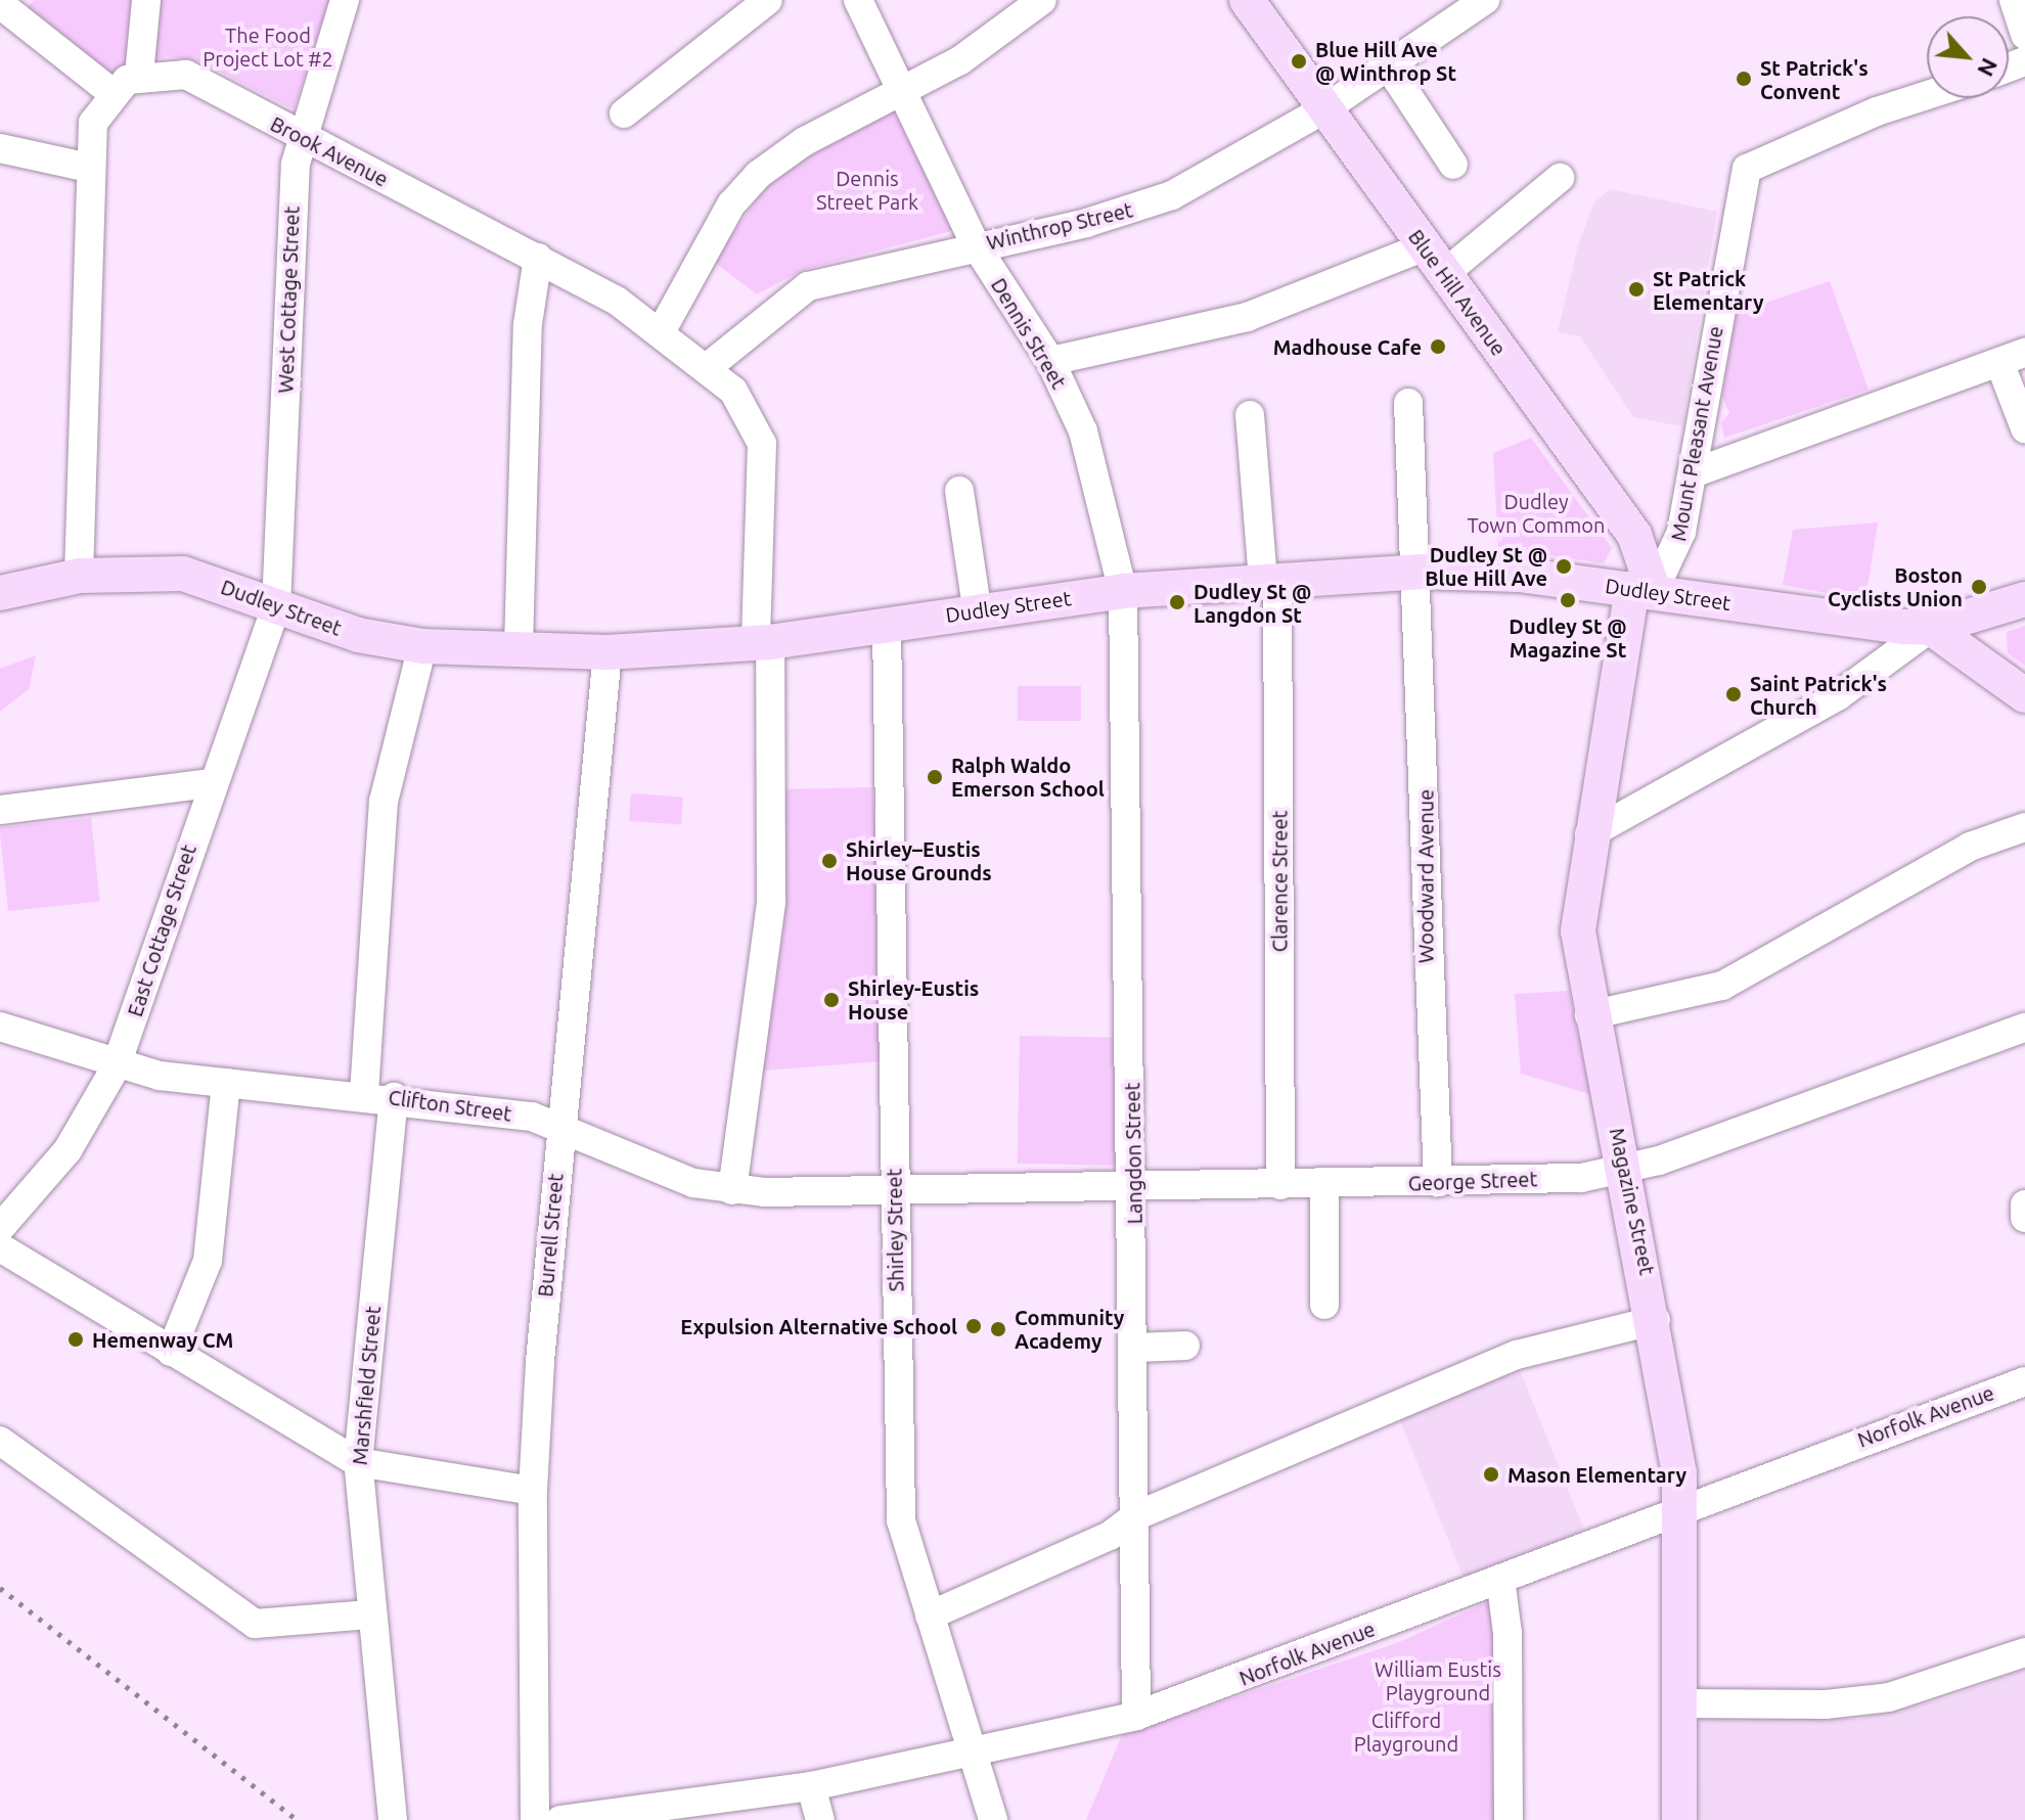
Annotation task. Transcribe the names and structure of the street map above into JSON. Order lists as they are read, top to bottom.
{
  "streets": {
    "main road": ["Blue Hill Avenue", "Dudley Street", "Magazine Street"],
    "street": [
      "Brook Avenue",
      "Winthrop Street",
      "West Cottage Street",
      "Dennis Street",
      "Mount Pleasant Avenue",
      "Woodward Avenue",
      "Clarence Street",
      "East Cottage Street",
      "Clifton Street",
      "Langdon Street",
      "George Street",
      "Shirley Street",
      "Burrell Street",
      "Marshfield Street",
      "Norfolk Avenue"
    ]
  },
  "crossings": [
    ["Brook Avenue", "Winthrop Street"],
    ["Brook Avenue", "West Cottage Street"],
    ["Brook Avenue", "Dudley Street"],
    ["Brook Avenue", "Clifton Street"],
    ["Winthrop Street", "Blue Hill Avenue"],
    ["Winthrop Street", "Dennis Street"],
    ["Blue Hill Avenue", "Mount Pleasant Avenue"],
    ["Blue Hill Avenue", "Dudley Street"],
    ["Blue Hill Avenue", "Magazine Street"],
    ["West Cottage Street", "Dudley Street"],
    ["West Cottage Street", "East Cottage Street"],
    ["Dennis Street", "Dudley Street"],
    ["Dennis Street", "Langdon Street"],
    ["Mount Pleasant Avenue", "Dudley Street"],
    ["Mount Pleasant Avenue", "Magazine Street"],
    ["Dudley Street", "Woodward Avenue"],
    ["Dudley Street", "Clarence Street"],
    ["Dudley Street", "East Cottage Street"],
    ["Dudley Street", "Langdon Street"],
    ["Dudley Street", "Magazine Street"],
    ["Dudley Street", "Shirley Street"],
    ["Dudley Street", "Burrell Street"],
    ["Woodward Avenue", "George Street"],
    ["Clarence Street", "George Street"],
    ["East Cottage Street", "Clifton Street"],
    ["Clifton Street", "George Street"],
    ["Clifton Street", "Shirley Street"],
    ["Clifton Street", "Burrell Street"],
    ["Clifton Street", "Marshfield Street"],
    ["Langdon Street", "George Street"],
    ["Langdon Street", "Norfolk Avenue"],
    ["George Street", "Magazine Street"],
    ["George Street", "Shirley Street"],
    ["Magazine Street", "Norfolk Avenue"],
    ["Shirley Street", "Norfolk Avenue"]
  ],
  "parks": [
    "The Food Project Lot #2",
    "Dennis Street Park",
    "Dudley Town Common",
    "William Eustis Playground",
    "Clifford Playground"
  ],
  "places": [
    "Blue Hill Ave @ Winthrop St",
    "St Patrick's Convent",
    "St Patrick Elementary",
    "Madhouse Cafe",
    "Dudley St @ Blue Hill Ave",
    "Boston Cyclists Union",
    "Dudley St @ Magazine St",
    "Dudley St @ Langdon St",
    "Saint Patrick's Church",
    "Ralph Waldo Emerson School",
    "Shirley–Eustis House Grounds",
    "Shirley-Eustis House",
    "Expulsion Alternative School",
    "Community Academy",
    "Hemenway CM",
    "Mason Elementary"
  ],
  "north": "bottom right"
}
